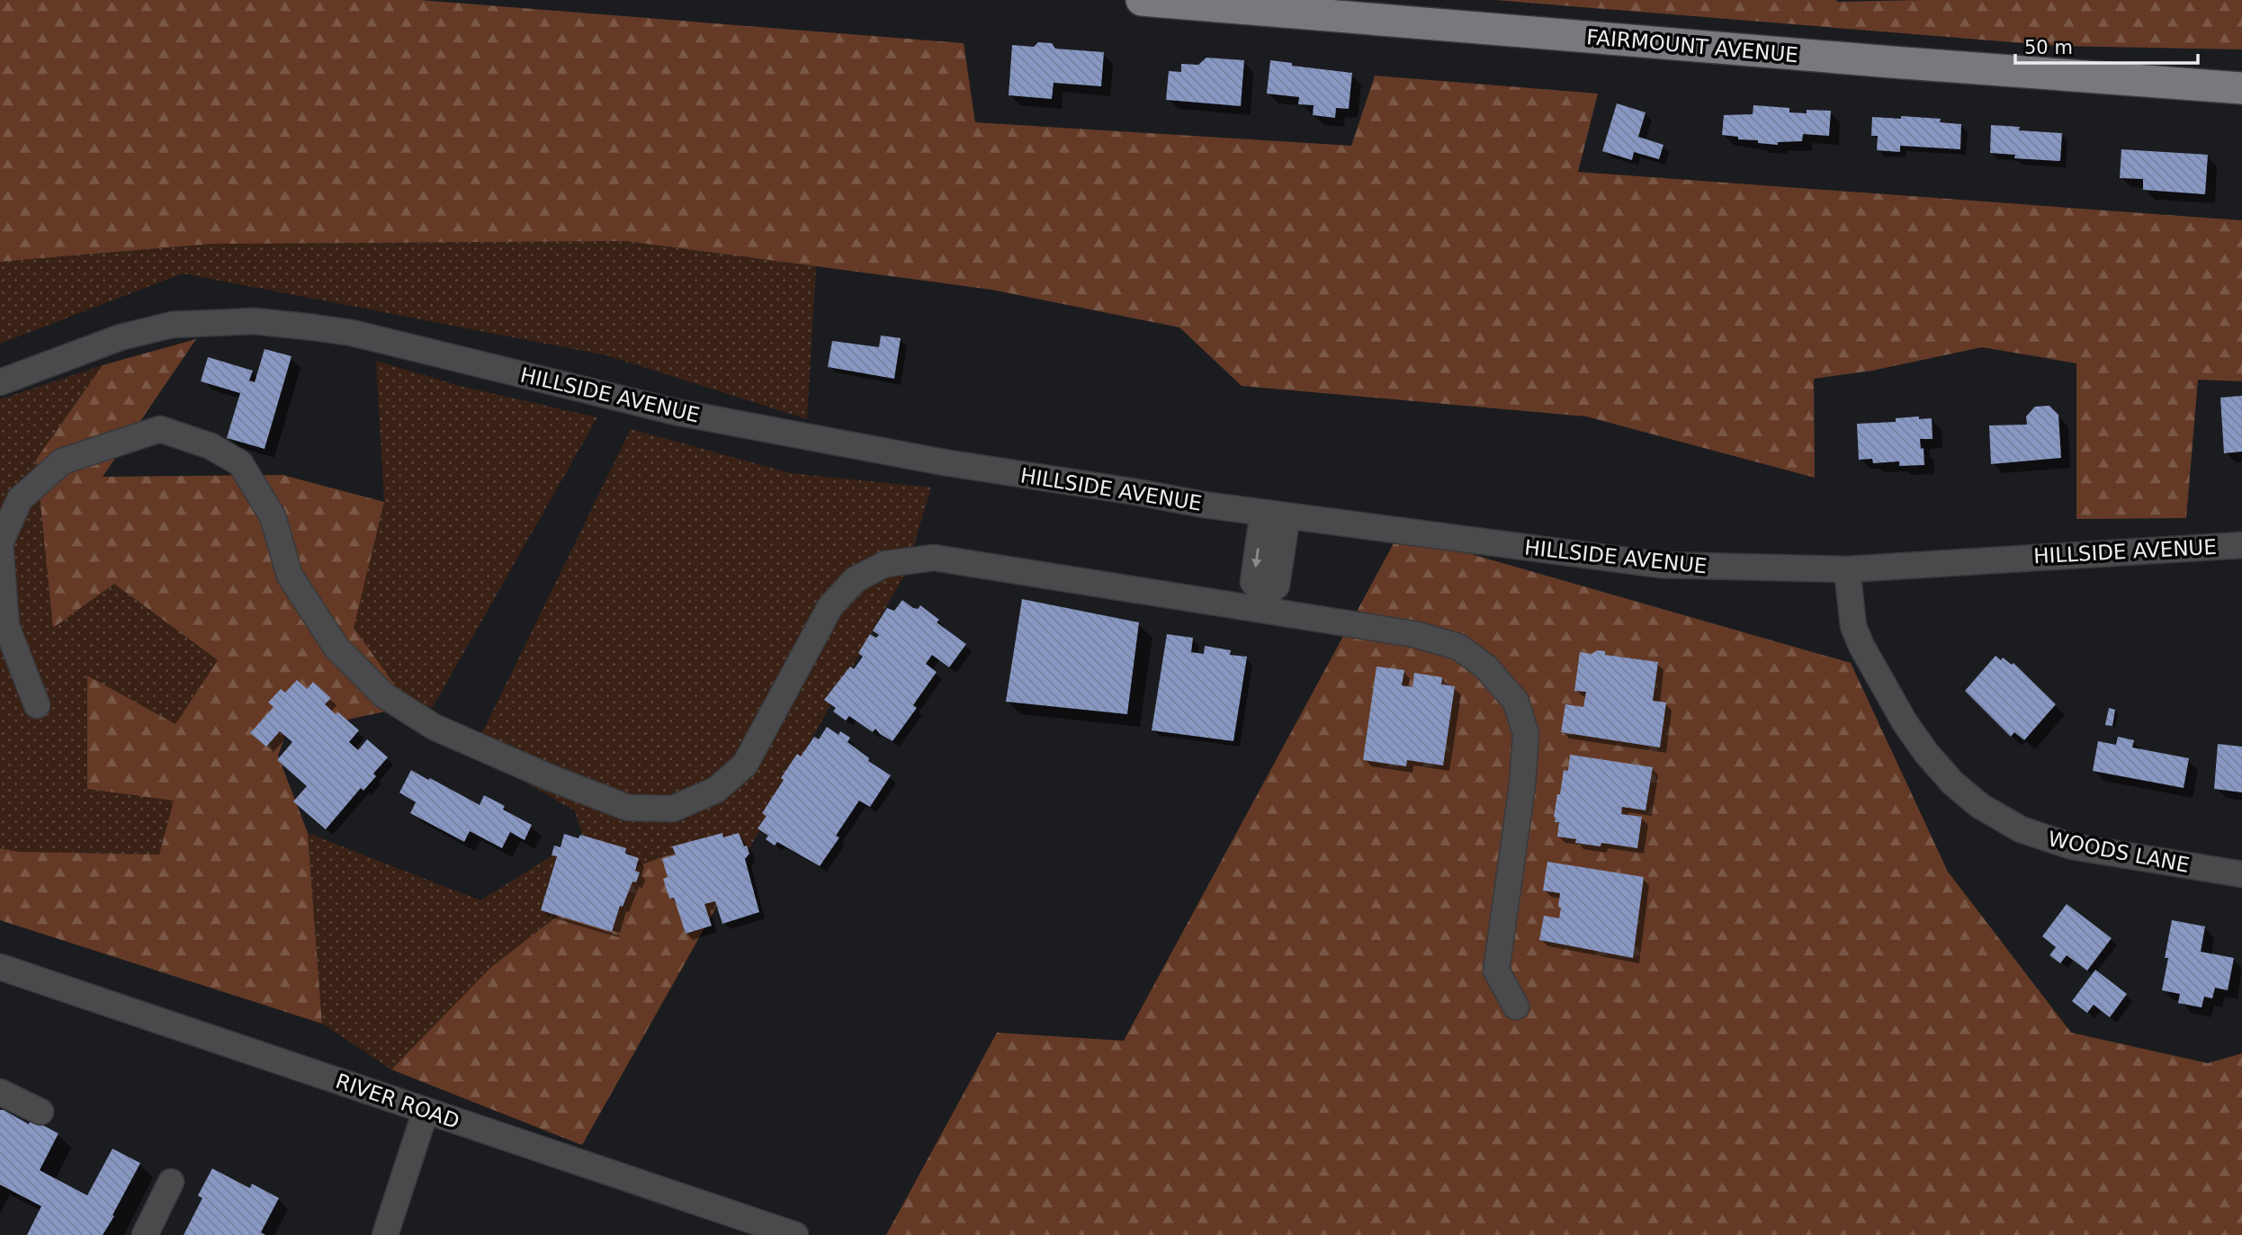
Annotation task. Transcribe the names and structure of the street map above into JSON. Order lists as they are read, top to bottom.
{
  "streets": {
    "main road": ["FAIRMOUNT AVENUE"],
    "street": ["HILLSIDE AVENUE", "WOODS LANE", "RIVER ROAD"]
  },
  "crossings": [
    ["HILLSIDE AVENUE", "WOODS LANE"]
  ],
  "scale_bar": "50 m"
}
